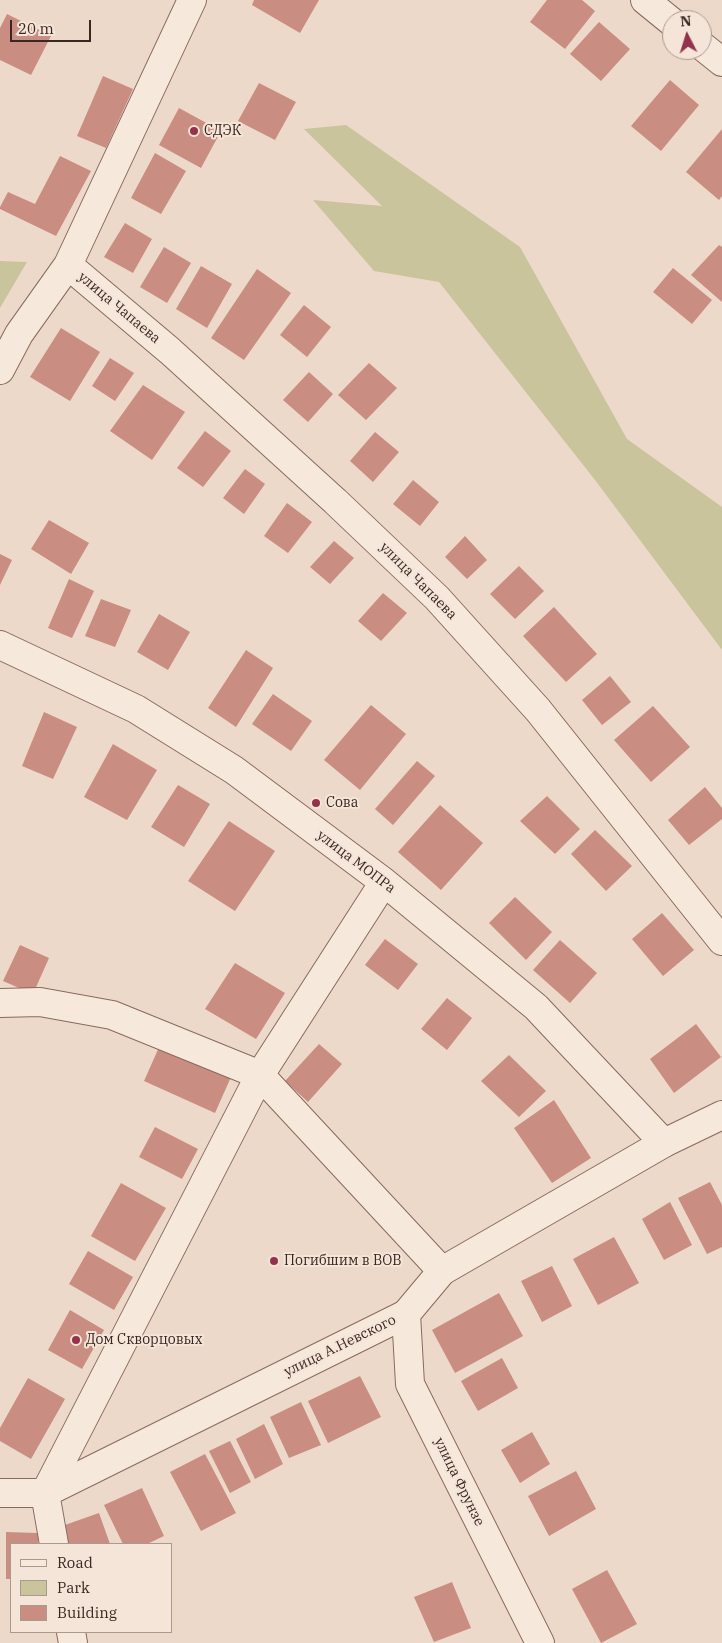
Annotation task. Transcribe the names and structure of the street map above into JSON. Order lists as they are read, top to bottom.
{
  "streets": {
    "street": [
      "улица Чапаева",
      "улица МОПРа",
      "улица А.Невского",
      "улица Фрунзе"
    ]
  },
  "crossings": [
    ["улица МОПРа", "улица А.Невского"],
    ["улица А.Невского", "улица Фрунзе"]
  ],
  "places": [
    "СДЭК",
    "Сова",
    "Погибшим в ВОВ",
    "Дом Скворцовых"
  ],
  "legend": ["Road", "Park", "Building"],
  "scale_bar": "20 m",
  "north": "top"
}
